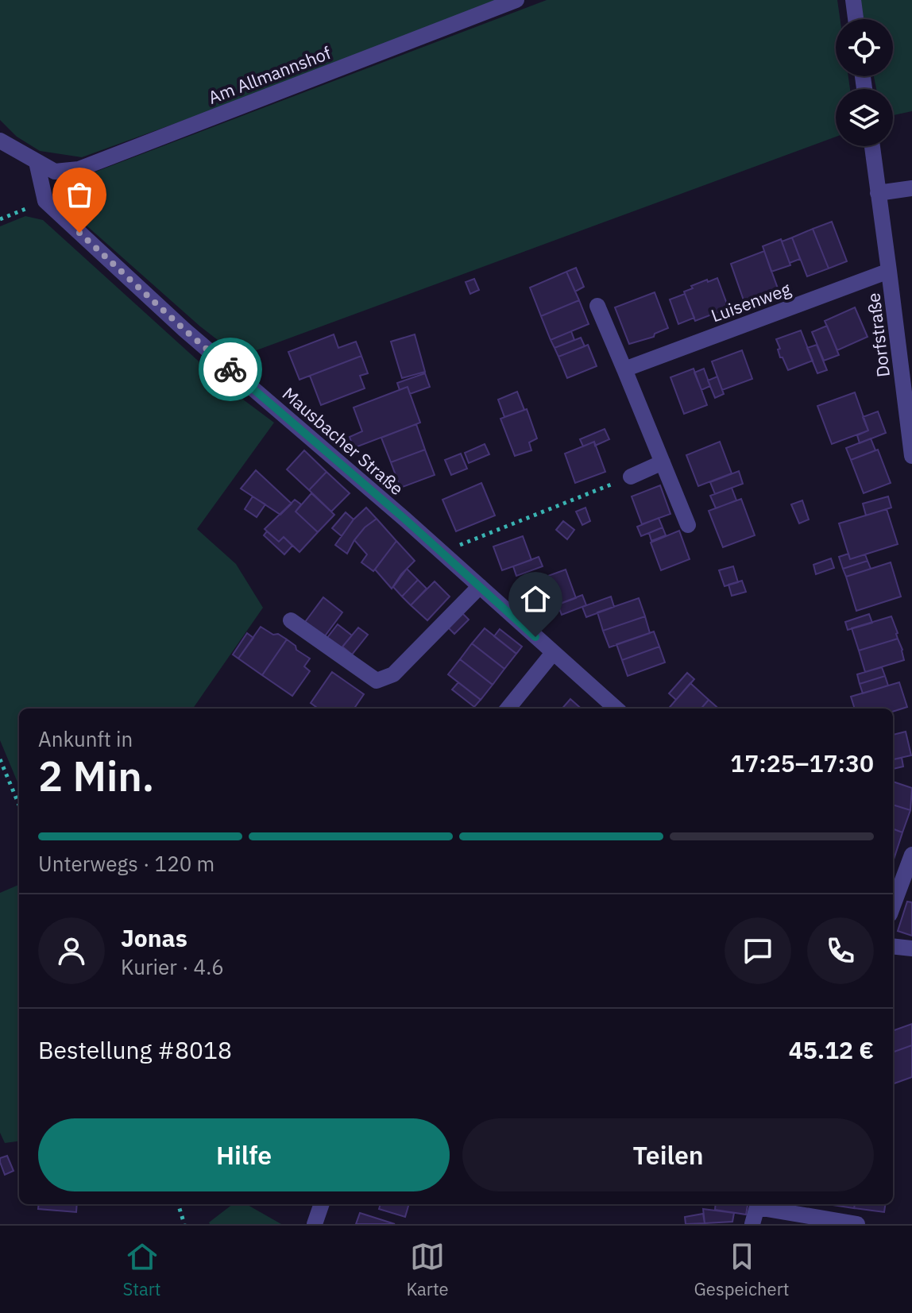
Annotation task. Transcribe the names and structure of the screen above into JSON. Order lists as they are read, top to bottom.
{
  "streets": {
    "street": [
      "Am Allmannshof",
      "Luisenweg",
      "Dorfstraße",
      "Mausbacher Straße"
    ]
  },
  "crossings": [
    ["Luisenweg", "Dorfstraße"]
  ],
  "page": {
    "heading": ["2 Min.", "Ankunft in", "17:25–17:30"],
    "panel": [
      "Jonas",
      "Kurier · 4.6",
      "Bestellung #8018",
      "45.12 €"
    ],
    "bar": "Unterwegs · 120 m",
    "buttons": ["Hilfe", "Teilen"],
    "tabs": ["Start", "Karte", "Gespeichert"]
  }
}
